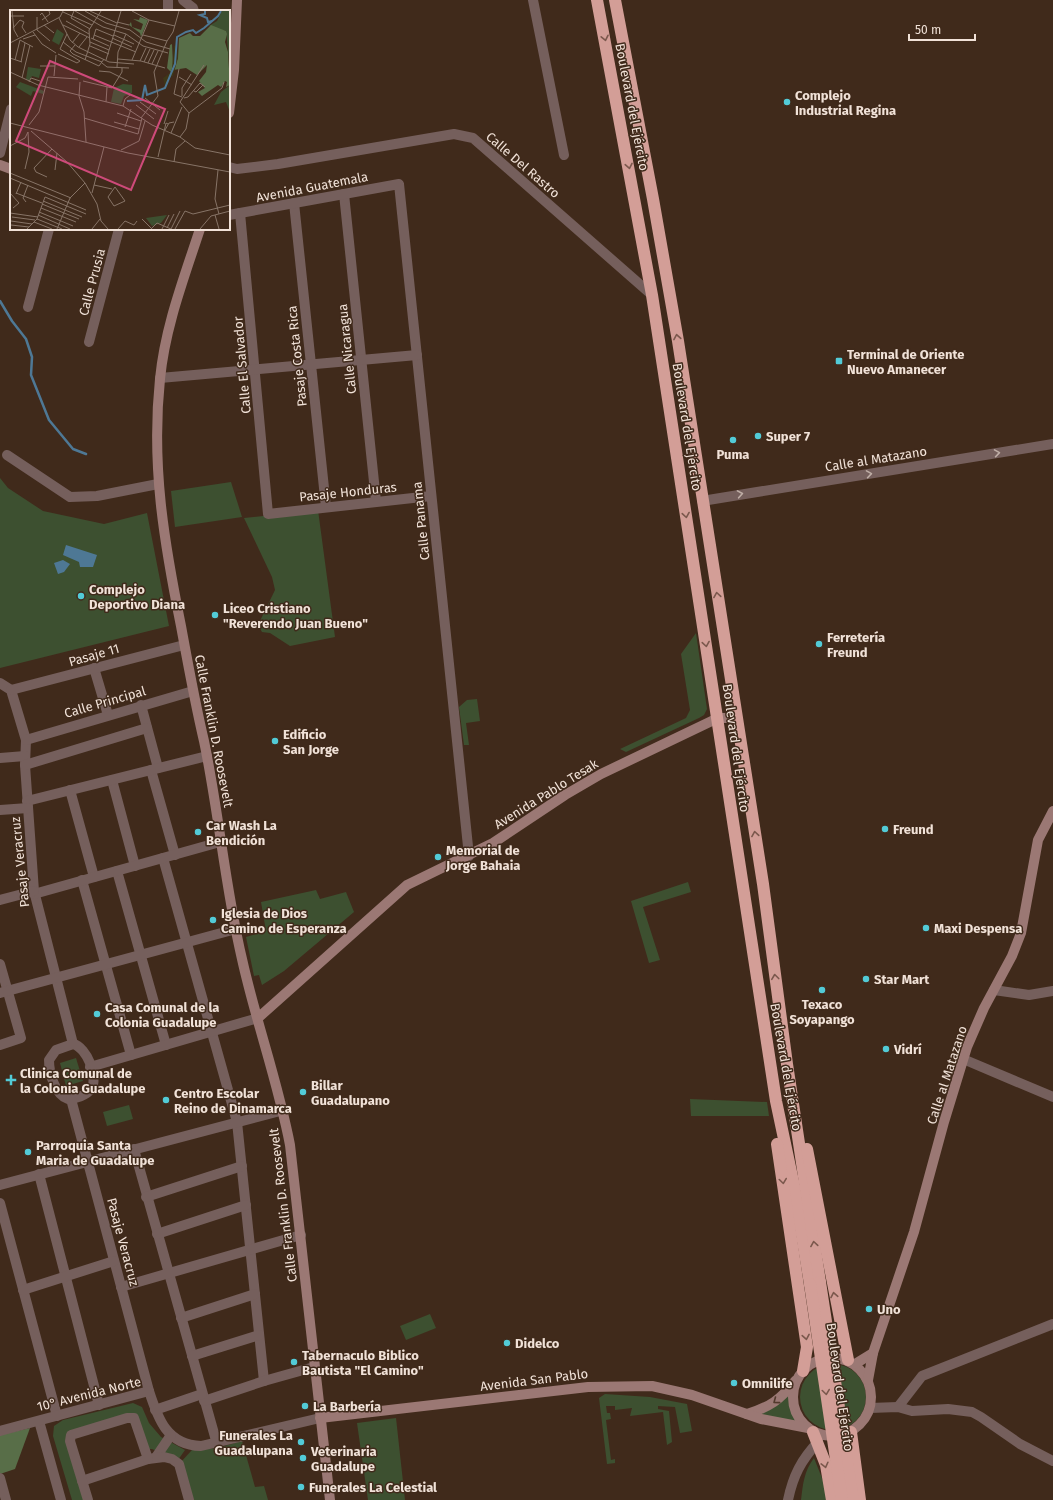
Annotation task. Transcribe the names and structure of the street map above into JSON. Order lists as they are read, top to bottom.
{
  "streets": {
    "highway": ["Boulevard del Ejército"],
    "street": [
      "Calle Del Rastro",
      "Avenida Guatemala",
      "Calle Prusia",
      "Calle Nicaragua",
      "Pasaje Costa Rica",
      "Calle El Salvador",
      "Calle al Matazano",
      "Pasaje Honduras",
      "Calle Panama",
      "Pasaje 11",
      "Calle Principal",
      "Calle Franklin D. Roosevelt",
      "Avenida Pablo Tesak",
      "Pasaje Veracruz",
      "Avenida San Pablo",
      "10° Avenida Norte"
    ]
  },
  "crossings": [
    ["Boulevard del Ejército", "Calle Del Rastro"],
    ["Boulevard del Ejército", "Calle al Matazano"],
    ["Boulevard del Ejército", "Avenida Pablo Tesak"],
    ["Avenida Guatemala", "Calle Nicaragua"],
    ["Avenida Guatemala", "Pasaje Costa Rica"],
    ["Avenida Guatemala", "Calle El Salvador"],
    ["Avenida Guatemala", "Calle Panama"],
    ["Calle Nicaragua", "Pasaje Honduras"],
    ["Pasaje Costa Rica", "Pasaje Honduras"],
    ["Calle El Salvador", "Pasaje Honduras"],
    ["Calle al Matazano", "Avenida San Pablo"],
    ["Pasaje Honduras", "Calle Panama"],
    ["Calle Panama", "Avenida Pablo Tesak"],
    ["Pasaje 11", "Calle Franklin D. Roosevelt"],
    ["Pasaje 11", "Pasaje Veracruz"],
    ["Calle Principal", "Calle Franklin D. Roosevelt"],
    ["Calle Principal", "Pasaje Veracruz"],
    ["Calle Franklin D. Roosevelt", "Avenida Pablo Tesak"],
    ["Calle Franklin D. Roosevelt", "Avenida San Pablo"],
    ["Calle Franklin D. Roosevelt", "10° Avenida Norte"],
    ["Avenida Pablo Tesak", "Pasaje Veracruz"],
    ["Pasaje Veracruz", "10° Avenida Norte"],
    ["Avenida San Pablo", "10° Avenida Norte"]
  ],
  "one_way": ["Calle al Matazano"],
  "places": {
    "other": [
      "Complejo Industrial Regina",
      "Super 7",
      "Puma",
      "Complejo Deportivo Diana",
      "Liceo Cristiano \"Reverendo Juan Bueno\"",
      "Ferretería Freund",
      "Edificio San Jorge",
      "Freund",
      "Car Wash La Bendición",
      "Memorial de Jorge Bahaia",
      "Iglesia de Dios Camino de Esperanza",
      "Maxi Despensa",
      "Star Mart",
      "Texaco Soyapango",
      "Casa Comunal de la Colonia Guadalupe",
      "Vidrí",
      "Billar Guadalupano",
      "Centro Escolar Reino de Dinamarca",
      "Parroquia Santa Maria de Guadalupe",
      "Uno",
      "Didelco",
      "Tabernaculo Biblico Bautista \"El Camino\"",
      "Omnilife",
      "La Barbería",
      "Funerales La Guadalupana",
      "Veterinaria Guadalupe",
      "Funerales La Celestial"
    ],
    "transit": ["Terminal de Oriente Nuevo Amanecer"],
    "health": ["Clinica Comunal de la Colonia Guadalupe"]
  },
  "scale_bar": "50 m"
}
